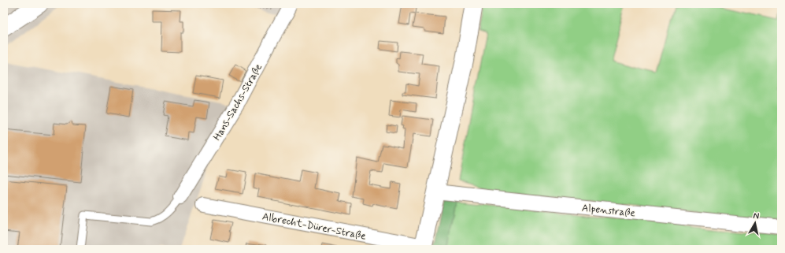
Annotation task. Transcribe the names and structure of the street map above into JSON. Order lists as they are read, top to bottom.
{
  "streets": {
    "street": ["Hans-Sachs-Straße", "Alpenstraße", "Albrecht-Dürer-Straße"]
  },
  "north": "top"
}
